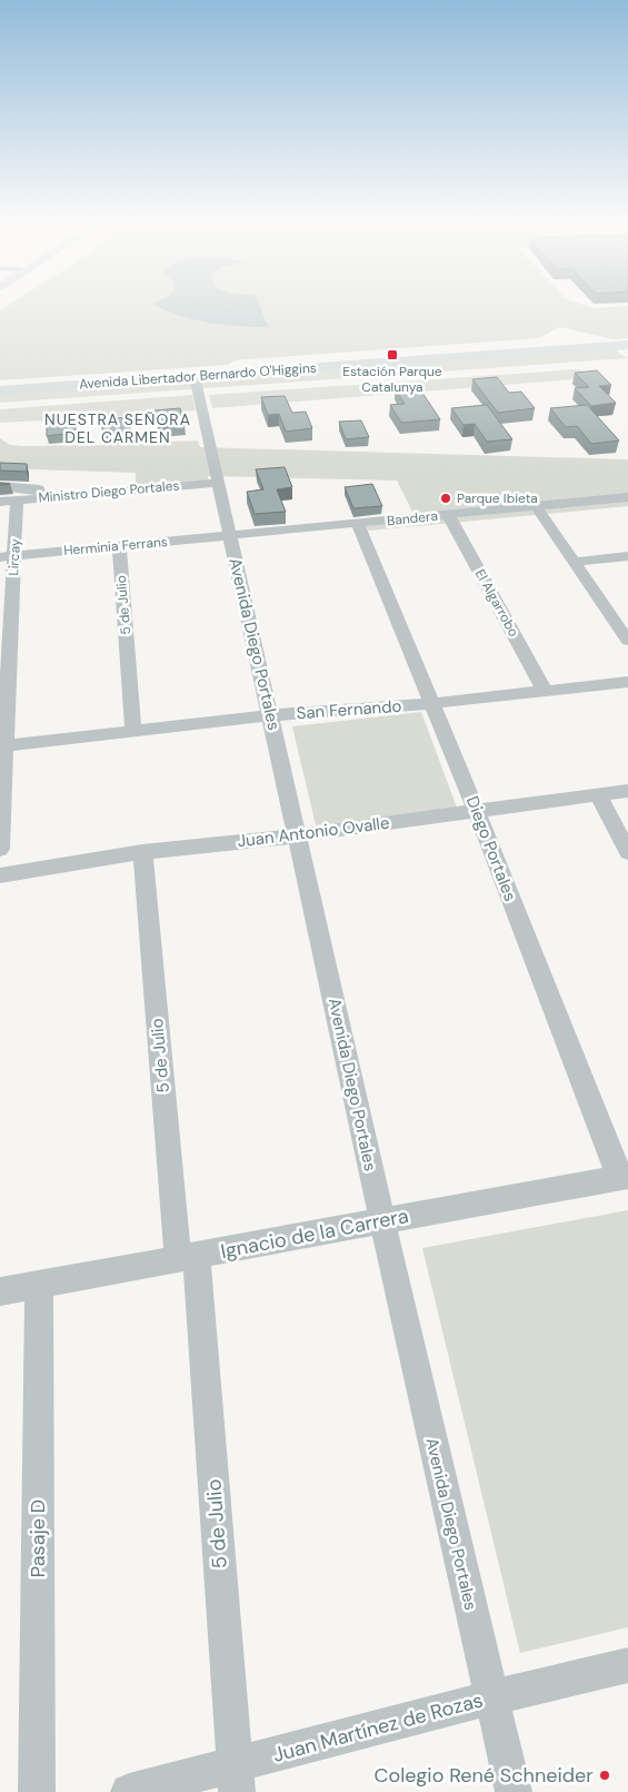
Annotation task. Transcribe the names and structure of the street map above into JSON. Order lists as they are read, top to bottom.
{
  "streets": {
    "main road": ["Avenida Libertador Bernardo O'Higgins"],
    "street": [
      "Ministro Diego Portales",
      "Bandera",
      "Herminia Ferrans",
      "Lircay",
      "El Algarrobo",
      "5 de Julio",
      "Avenida Diego Portales",
      "San Fernando",
      "Juan Antonio Ovalle",
      "Diego Portales",
      "Ignacio de la Carrera",
      "Pasaje D",
      "Juan Martínez de Rozas"
    ]
  },
  "crossings": [
    ["Avenida Libertador Bernardo O'Higgins", "Avenida Diego Portales"],
    ["Ministro Diego Portales", "Lircay"],
    ["Ministro Diego Portales", "Avenida Diego Portales"],
    ["Bandera", "Herminia Ferrans"],
    ["Bandera", "El Algarrobo"],
    ["Bandera", "Avenida Diego Portales"],
    ["Bandera", "Diego Portales"],
    ["Herminia Ferrans", "Lircay"],
    ["Herminia Ferrans", "5 de Julio"],
    ["Herminia Ferrans", "Avenida Diego Portales"],
    ["Lircay", "San Fernando"],
    ["El Algarrobo", "San Fernando"],
    ["5 de Julio", "San Fernando"],
    ["5 de Julio", "Juan Antonio Ovalle"],
    ["5 de Julio", "Ignacio de la Carrera"],
    ["5 de Julio", "Juan Martínez de Rozas"],
    ["Avenida Diego Portales", "San Fernando"],
    ["Avenida Diego Portales", "Juan Antonio Ovalle"],
    ["Avenida Diego Portales", "Ignacio de la Carrera"],
    ["Avenida Diego Portales", "Juan Martínez de Rozas"],
    ["San Fernando", "Diego Portales"],
    ["Juan Antonio Ovalle", "Diego Portales"],
    ["Diego Portales", "Ignacio de la Carrera"],
    ["Ignacio de la Carrera", "Pasaje D"]
  ],
  "districts": ["NUESTRA SEÑORA DEL CARMEN"],
  "places": {
    "transit": ["Estación Parque Catalunya"],
    "other": ["Parque Ibieta", "Colegio René Schneider"]
  }
}
